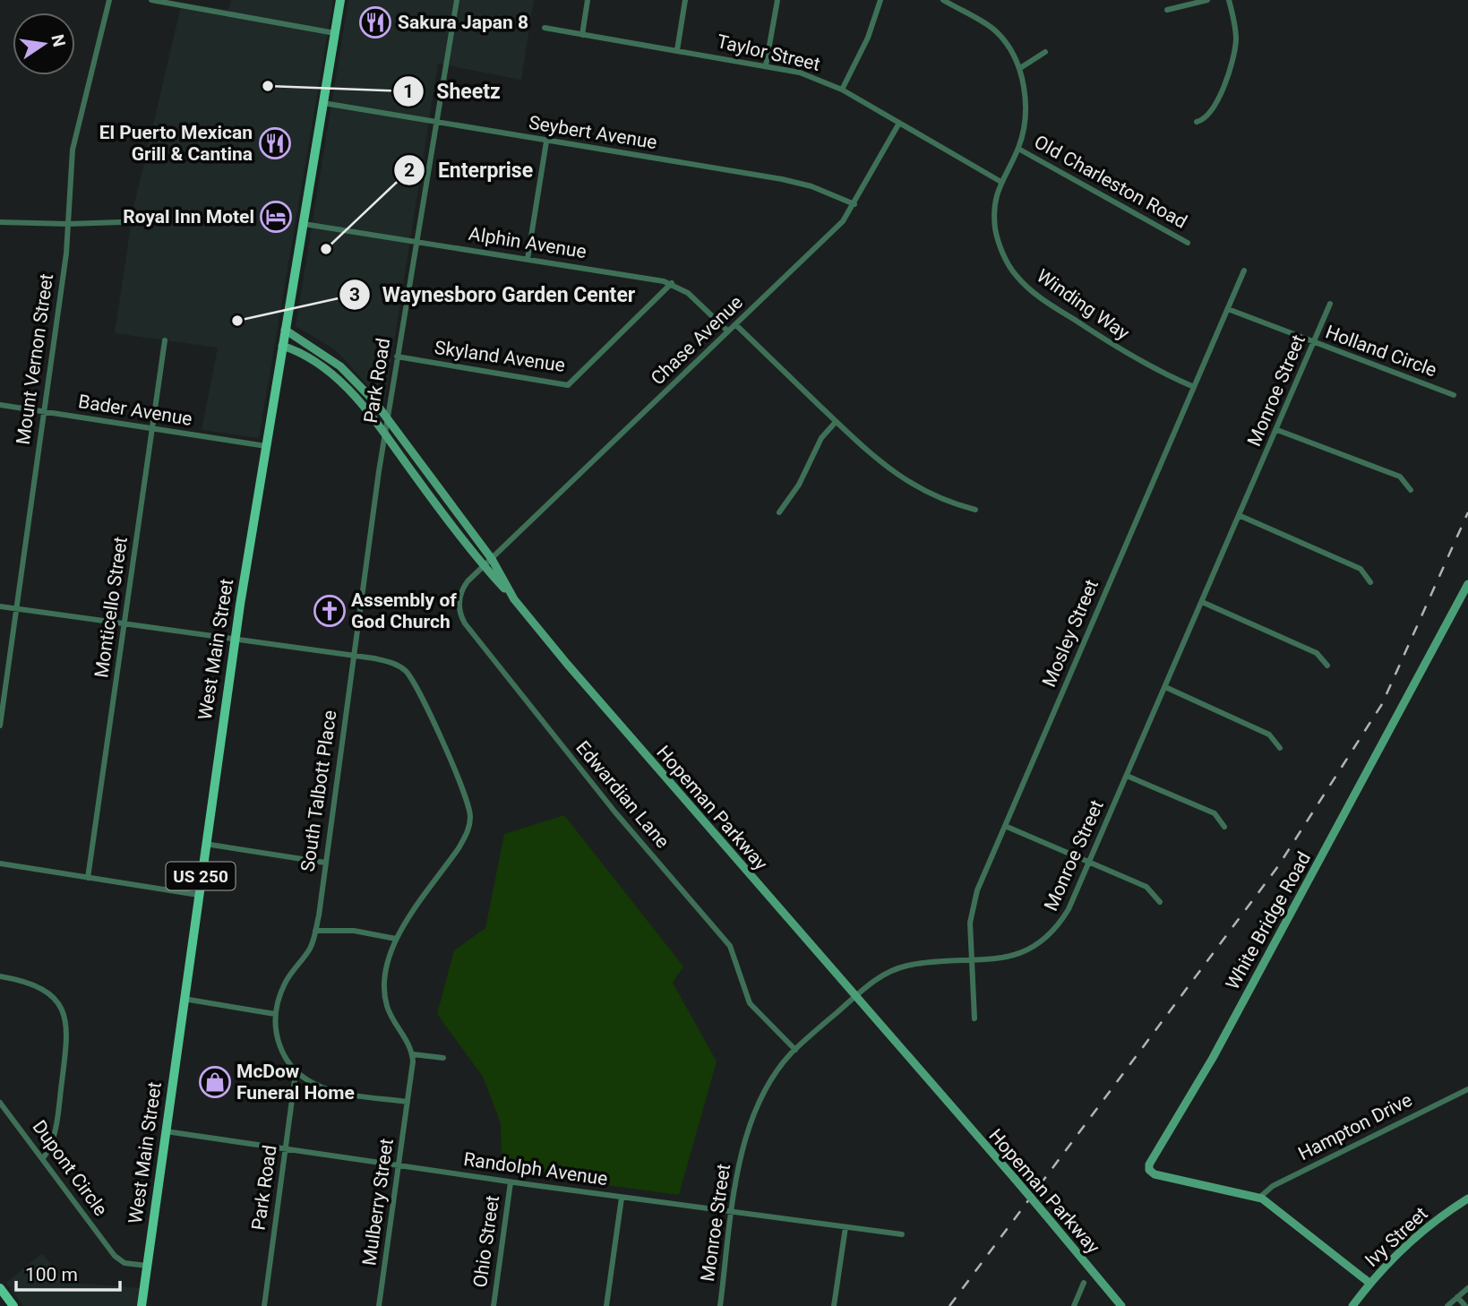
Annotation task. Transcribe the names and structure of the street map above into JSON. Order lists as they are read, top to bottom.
{
  "streets": {
    "main road": [
      "West Main Street",
      "Hopeman Parkway",
      "US 250",
      "White Bridge Road",
      "Ivy Street"
    ],
    "street": [
      "Taylor Street",
      "Seybert Avenue",
      "Old Charleston Road",
      "Alphin Avenue",
      "Winding Way",
      "Chase Avenue",
      "Holland Circle",
      "Skyland Avenue",
      "Mount Vernon Street",
      "Park Road",
      "Monroe Street",
      "Bader Avenue",
      "Monticello Street",
      "Mosley Street",
      "South Talbott Place",
      "Edwardian Lane",
      "Hampton Drive",
      "Dupont Circle",
      "Randolph Avenue",
      "Mulberry Street",
      "Ohio Street"
    ]
  },
  "crossings": [
    ["Taylor Street", "Winding Way"],
    ["Taylor Street", "Chase Avenue"],
    ["Seybert Avenue", "Chase Avenue"],
    ["Seybert Avenue", "Park Road"],
    ["Seybert Avenue", "West Main Street"],
    ["Old Charleston Road", "Winding Way"],
    ["Alphin Avenue", "Chase Avenue"],
    ["Alphin Avenue", "Skyland Avenue"],
    ["Alphin Avenue", "Park Road"],
    ["Alphin Avenue", "West Main Street"],
    ["Winding Way", "Mosley Street"],
    ["Chase Avenue", "Edwardian Lane"],
    ["Chase Avenue", "Hopeman Parkway"],
    ["Holland Circle", "Monroe Street"],
    ["Holland Circle", "Mosley Street"],
    ["Skyland Avenue", "Park Road"],
    ["Mount Vernon Street", "Bader Avenue"],
    ["Park Road", "South Talbott Place"],
    ["Park Road", "Hopeman Parkway"],
    ["Park Road", "Randolph Avenue"],
    ["Monroe Street", "Mosley Street"],
    ["Monroe Street", "Edwardian Lane"],
    ["Monroe Street", "Hopeman Parkway"],
    ["Monroe Street", "Randolph Avenue"],
    ["Bader Avenue", "Monticello Street"],
    ["Bader Avenue", "West Main Street"],
    ["West Main Street", "Hopeman Parkway"],
    ["West Main Street", "Dupont Circle"],
    ["West Main Street", "Randolph Avenue"],
    ["Edwardian Lane", "Hopeman Parkway"],
    ["White Bridge Road", "Hampton Drive"],
    ["Randolph Avenue", "Mulberry Street"],
    ["Randolph Avenue", "Ohio Street"]
  ],
  "places": {
    "restaurant": ["Sakura Japan 8", "El Puerto Mexican Grill & Cantina"],
    "other": ["Sheetz", "Enterprise", "Waynesboro Garden Center"],
    "hotel": ["Royal Inn Motel"],
    "church": ["Assembly of God Church"],
    "shop": ["McDow Funeral Home"]
  },
  "scale_bar": "100 m",
  "north": "right"
}
